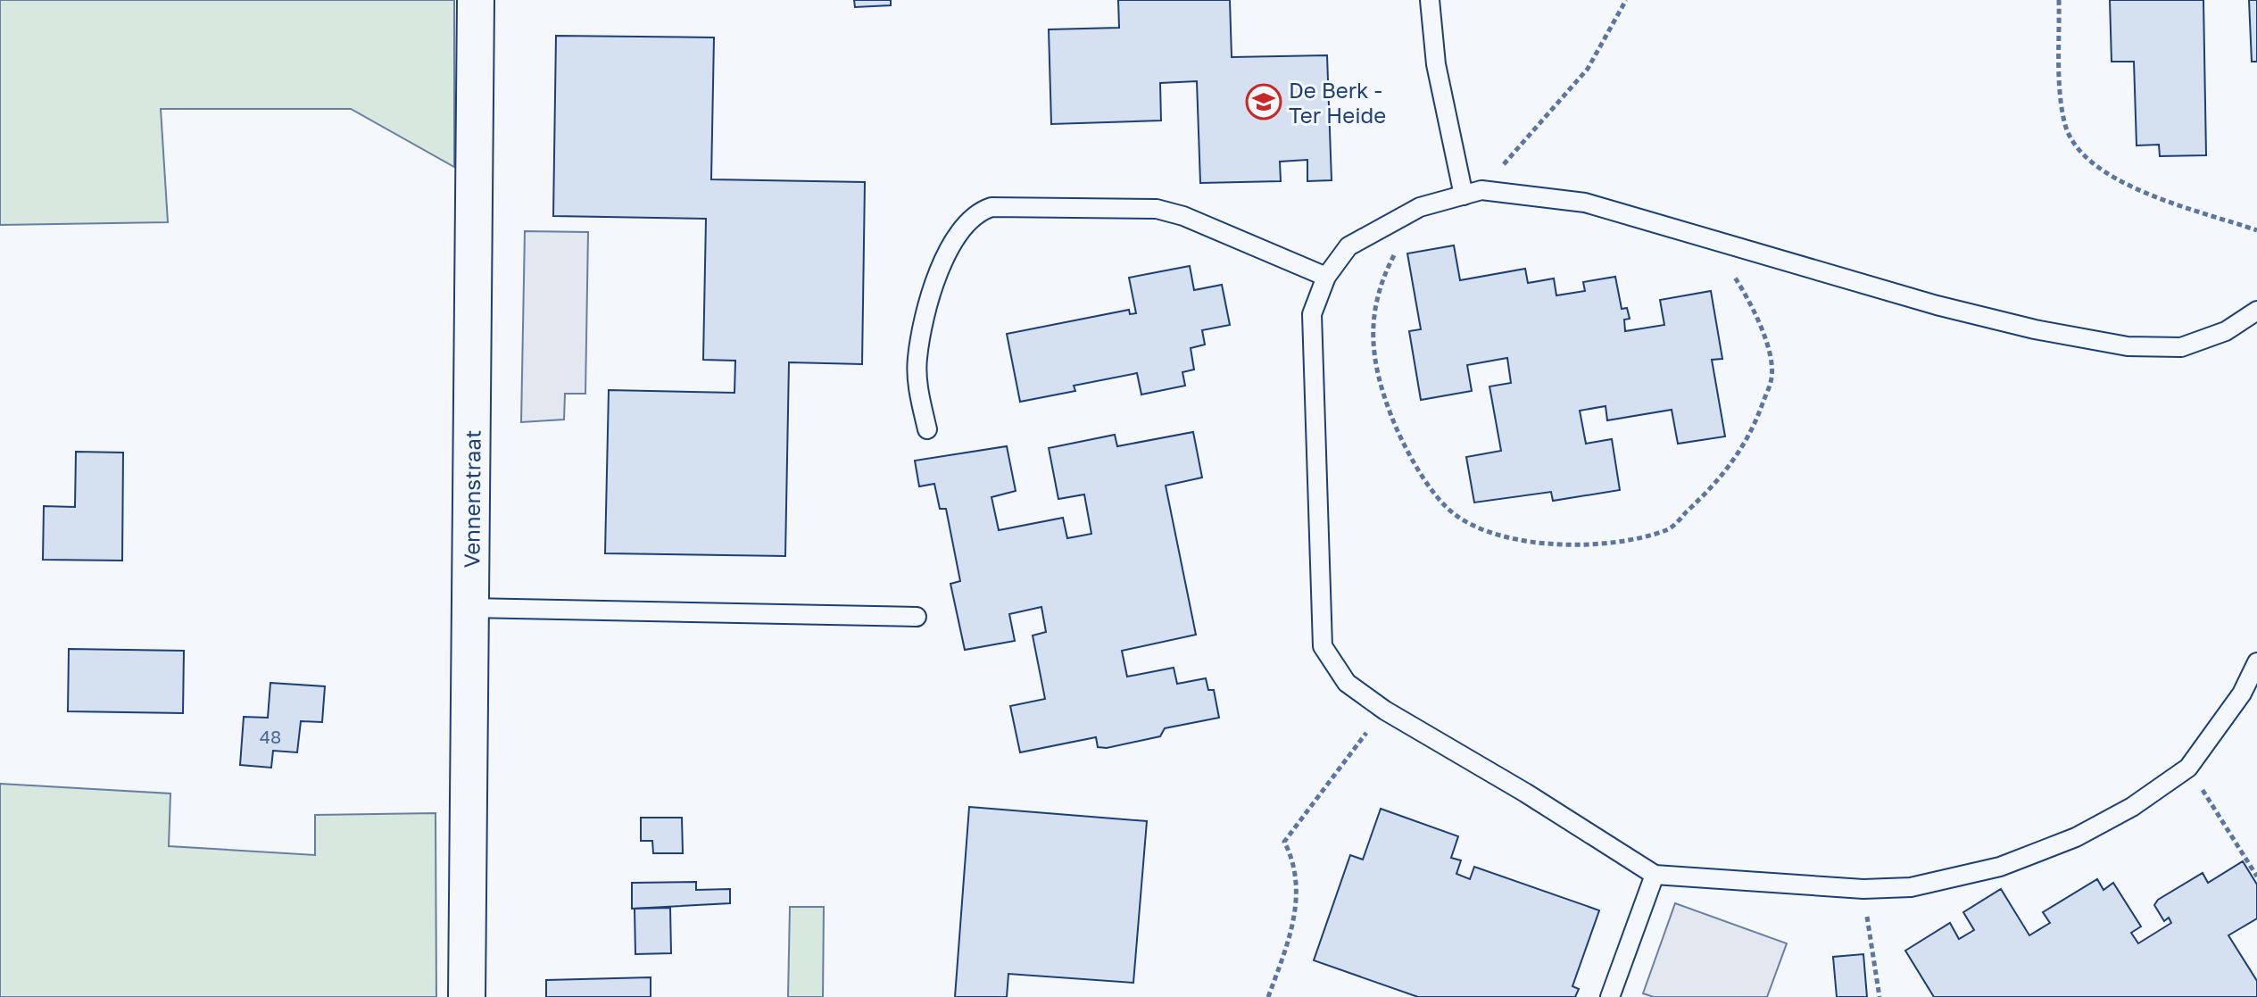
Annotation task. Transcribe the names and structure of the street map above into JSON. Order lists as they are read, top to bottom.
{
  "streets": {
    "street": ["Vennenstraat"]
  },
  "places": {
    "school or university": ["De Berk - Ter Heide"]
  },
  "house_numbers": ["48"]
}
